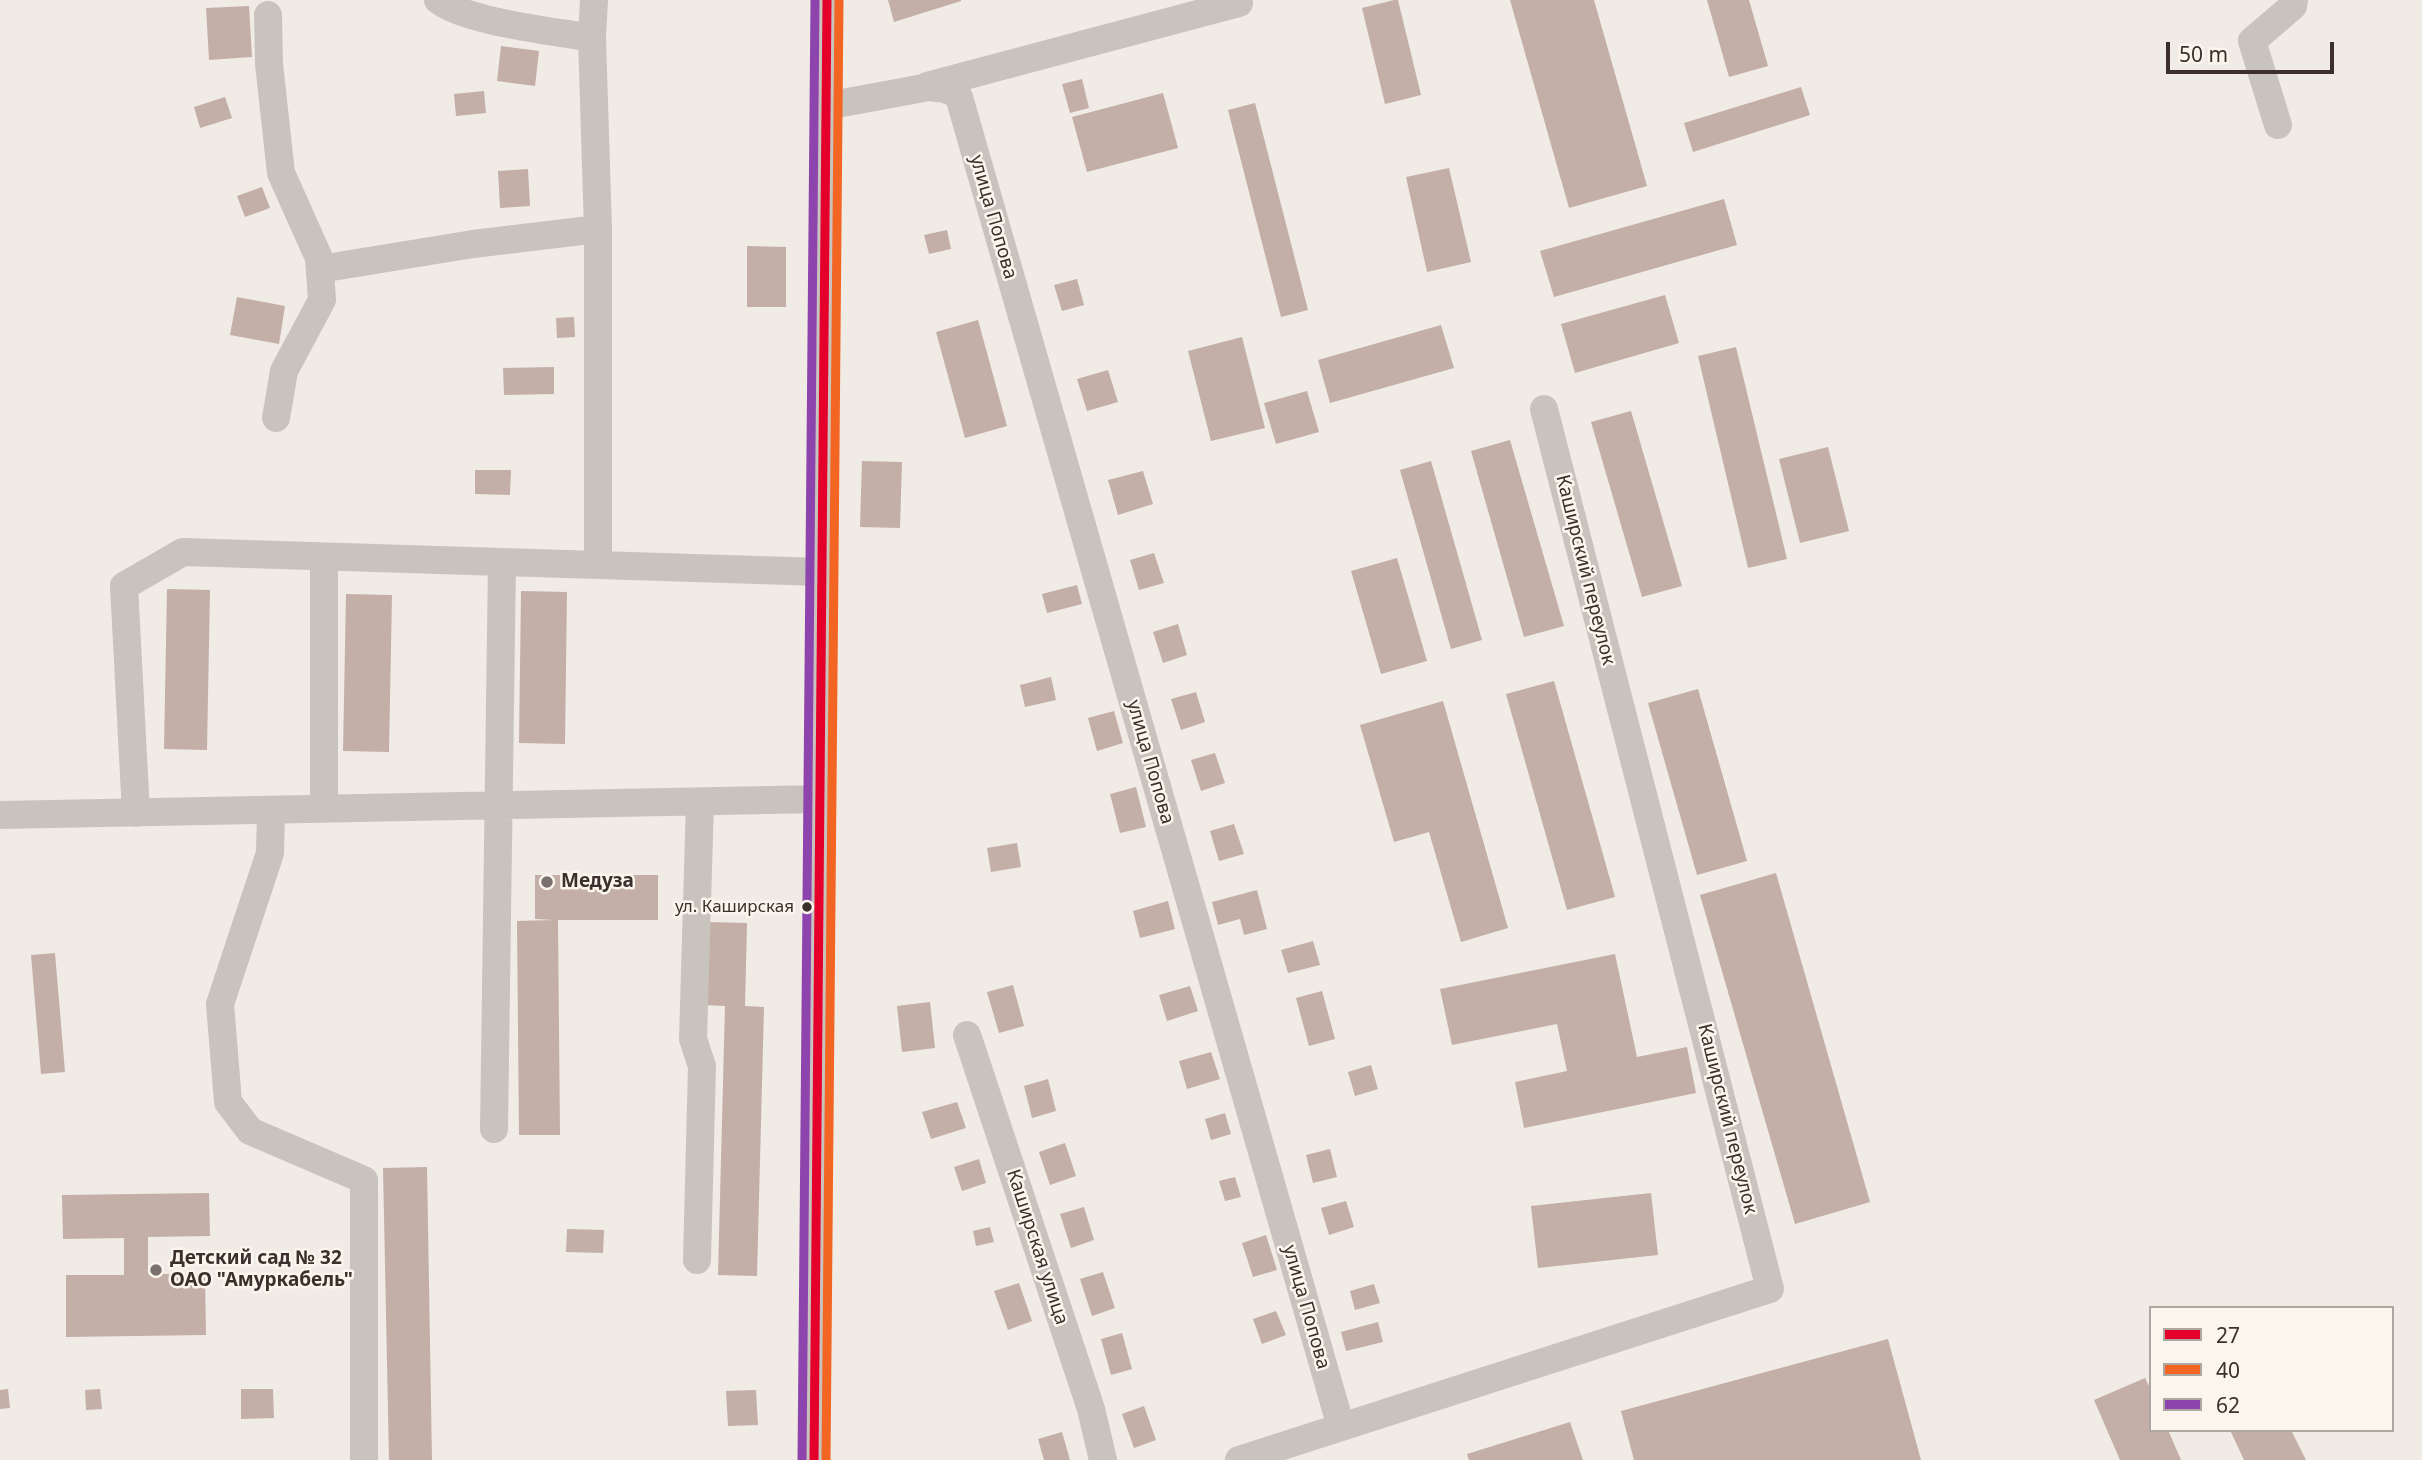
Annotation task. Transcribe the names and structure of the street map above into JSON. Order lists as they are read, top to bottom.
{
  "streets": {
    "street": ["улица Попова", "Каширский переулок", "Каширская улица"]
  },
  "crossings": [
    ["улица Попова", "Каширский переулок"]
  ],
  "places": ["Медуза", "ул. Каширская", "Детский сад № 32 ОАО \"Амуркабель\""],
  "lines": ["transit line 27", "transit line 40", "transit line 62"],
  "legend": ["27", "40", "62"],
  "scale_bar": "50 m"
}
